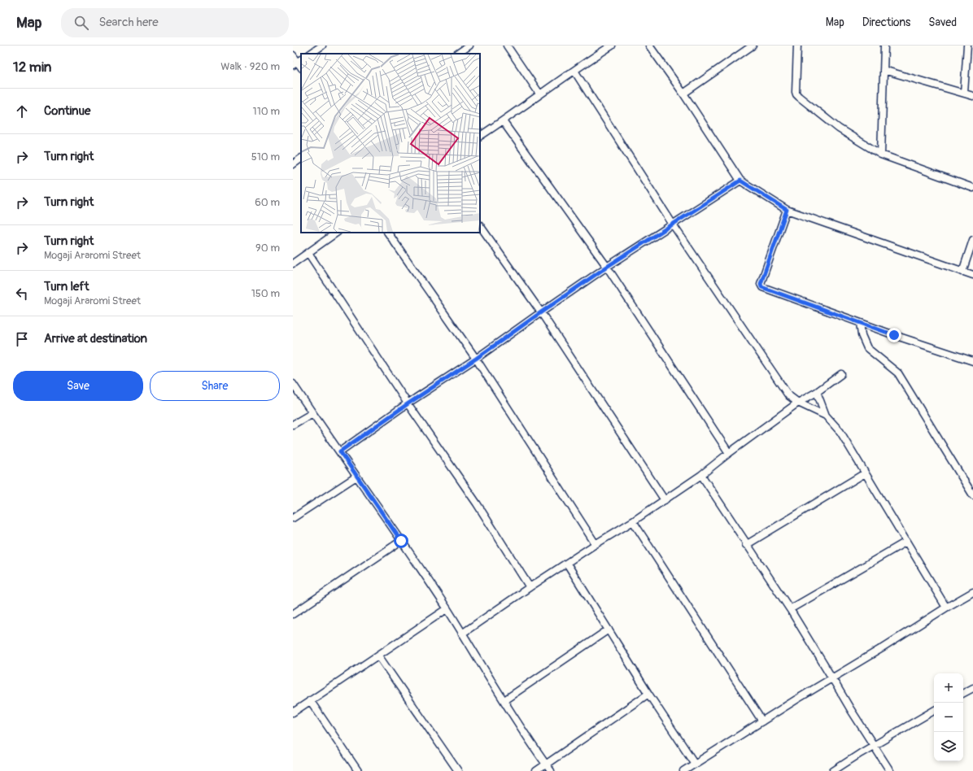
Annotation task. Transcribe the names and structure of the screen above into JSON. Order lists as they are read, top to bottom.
{
  "page": {
    "header": "Map",
    "search": "Search here",
    "nav": ["Map", "Directions", "Saved"],
    "heading": ["12 min", "Walk · 920 m"],
    "list": [
      ["Continue", "110 m"],
      ["Turn right", "510 m"],
      ["Turn right", "60 m"],
      ["Turn right", "Mogaji Araromi Street", "90 m"],
      ["Turn left", "Mogaji Araromi Street", "150 m"],
      "Arrive at destination"
    ],
    "buttons": ["Save", "Share"],
    "map_buttons": ["+", "−"]
  }
}
